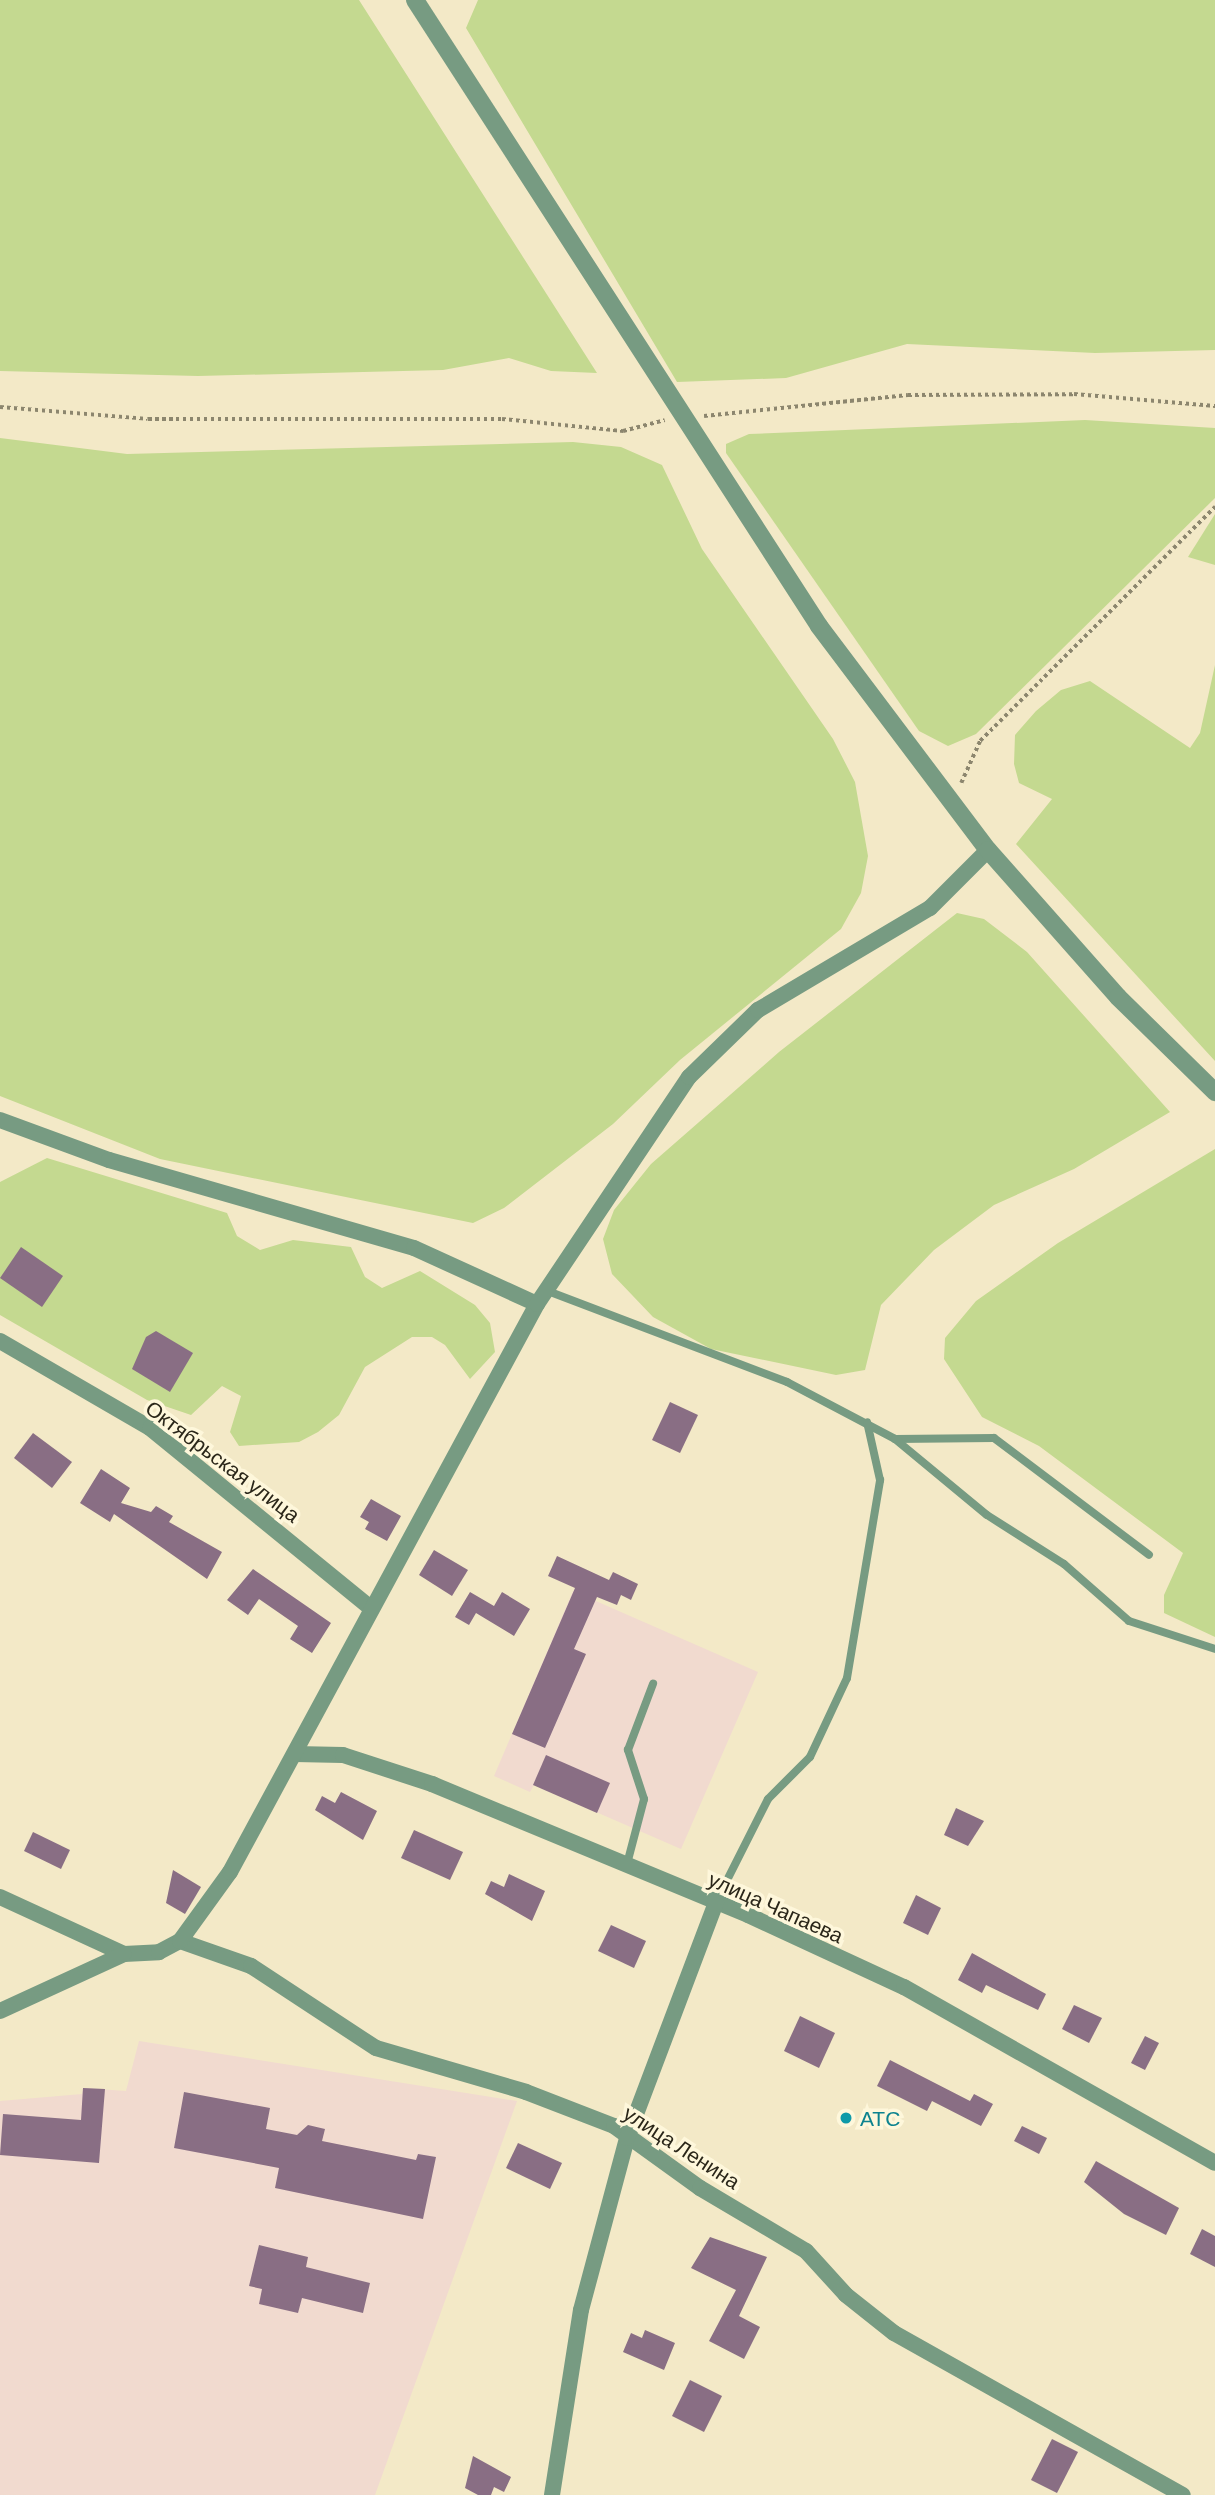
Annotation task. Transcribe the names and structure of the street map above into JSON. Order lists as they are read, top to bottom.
{
  "streets": {
    "street": ["Октябрьская улица", "улица Чапаева", "улица Ленина"]
  },
  "places": ["АТС"]
}
